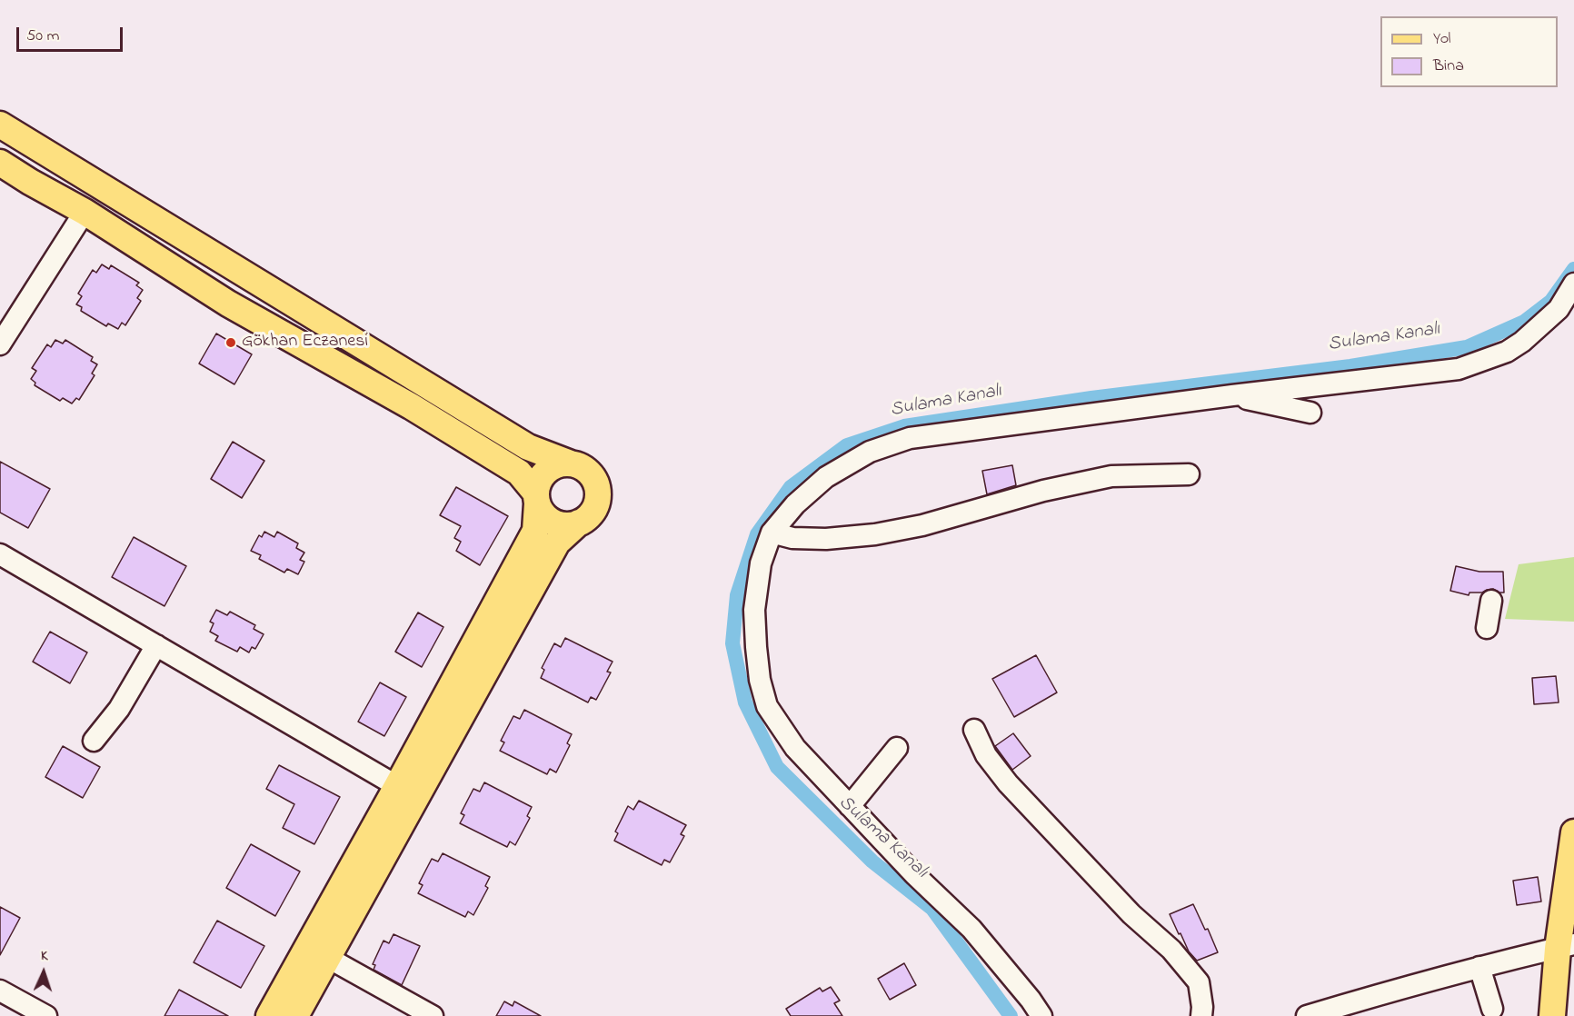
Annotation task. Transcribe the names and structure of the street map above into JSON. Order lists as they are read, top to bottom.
{
  "water": ["Sulama Kanalı"],
  "places": ["Gökhan Eczanesi"],
  "legend": ["Yol", "Bina"],
  "scale_bar": "50 m",
  "north": "top"
}
